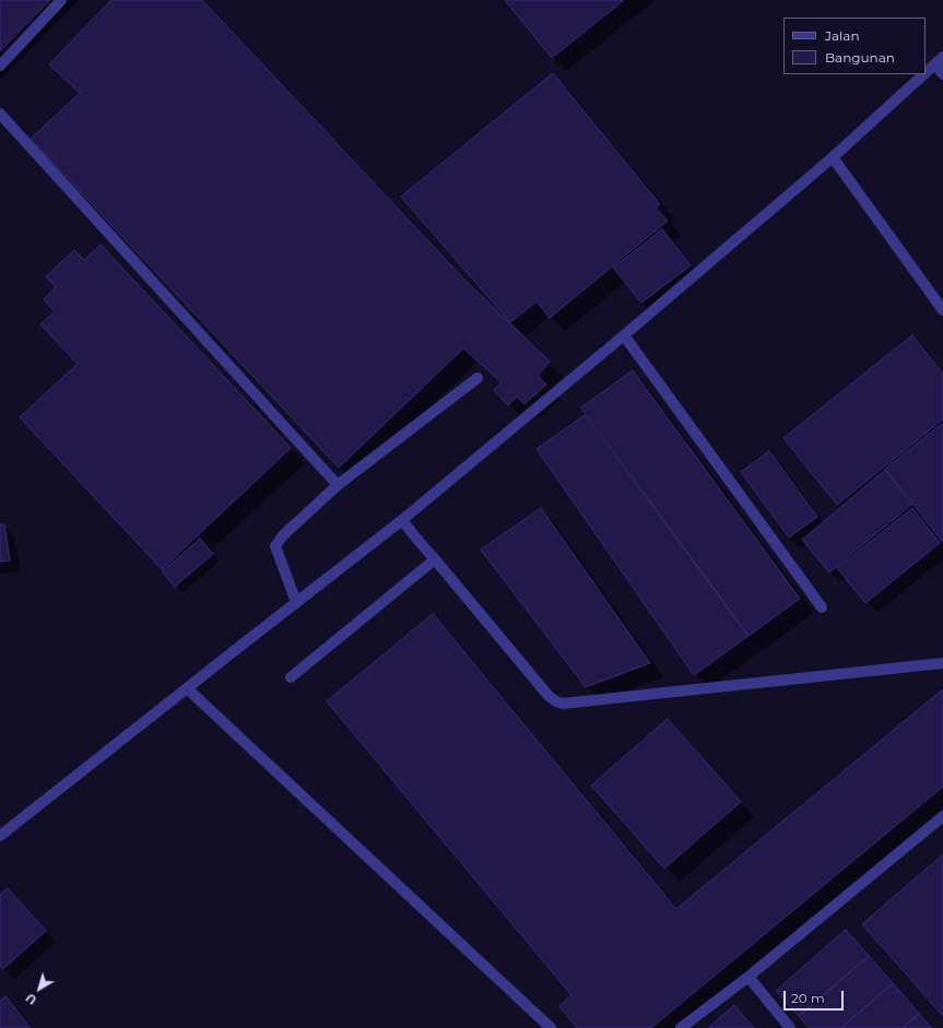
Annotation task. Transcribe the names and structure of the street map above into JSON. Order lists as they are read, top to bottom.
{
  "legend": ["Jalan", "Bangunan"],
  "scale_bar": "20 m",
  "north": "bottom left"
}
